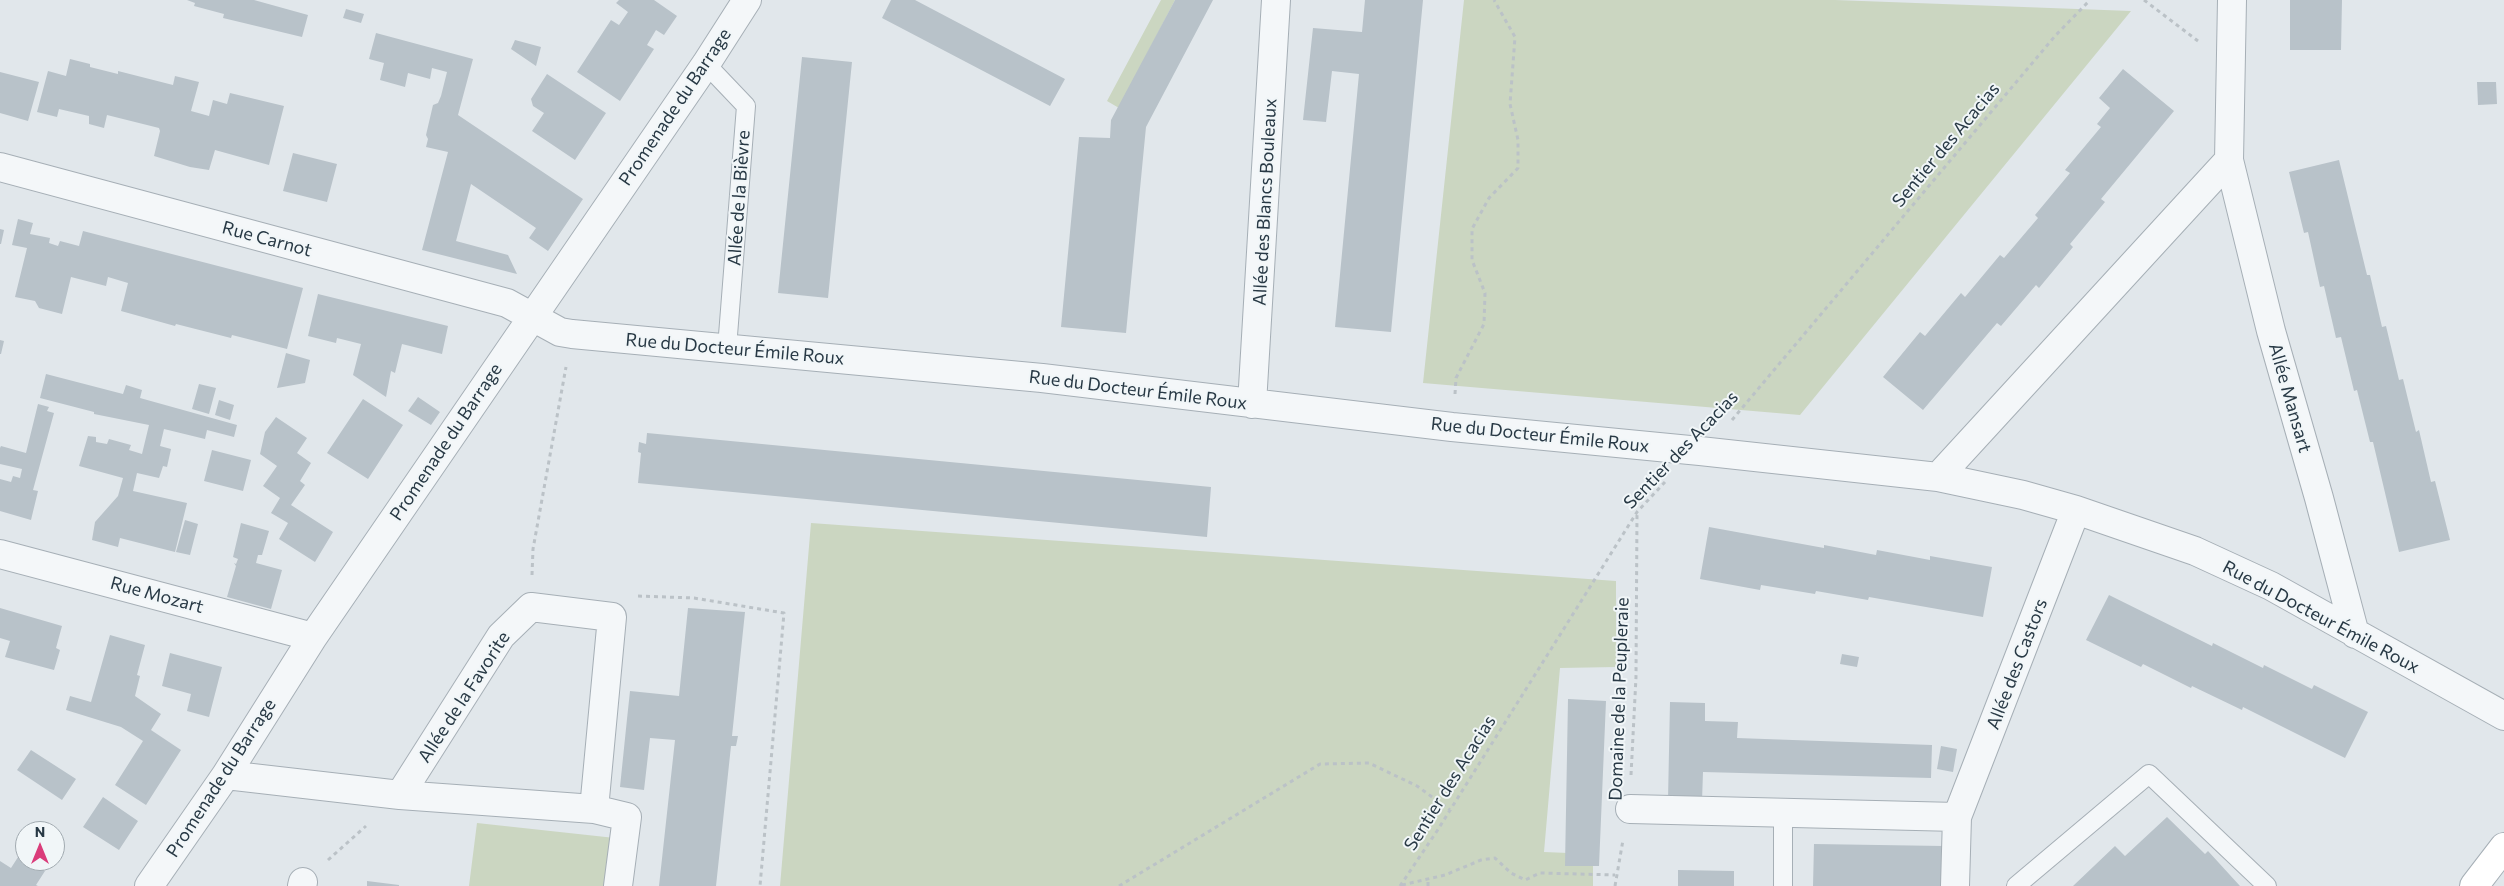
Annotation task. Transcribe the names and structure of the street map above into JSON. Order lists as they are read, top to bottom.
{
  "streets": {
    "street": [
      "Promenade du Barrage",
      "Allée des Blancs Bouleaux",
      "Rue Carnot",
      "Rue du Docteur Émile Roux",
      "Allée Mansart",
      "Rue Mozart",
      "Allée des Castors",
      "Allée de la Favorite"
    ],
    "lane": ["Allée de la Bièvre"],
    "path": ["Sentier des Acacias", "Domaine de la Peupleraie"]
  },
  "crossings": [
    ["Promenade du Barrage", "Allée de la Bièvre"],
    ["Promenade du Barrage", "Rue Carnot"],
    ["Promenade du Barrage", "Rue du Docteur Émile Roux"],
    ["Promenade du Barrage", "Rue Mozart"],
    ["Sentier des Acacias", "Rue du Docteur Émile Roux"],
    ["Sentier des Acacias", "Domaine de la Peupleraie"],
    ["Allée de la Bièvre", "Rue du Docteur Émile Roux"],
    ["Allée des Blancs Bouleaux", "Rue du Docteur Émile Roux"],
    ["Rue Carnot", "Rue du Docteur Émile Roux"],
    ["Rue du Docteur Émile Roux", "Allée Mansart"],
    ["Rue du Docteur Émile Roux", "Allée des Castors"]
  ],
  "north": "top"
}
